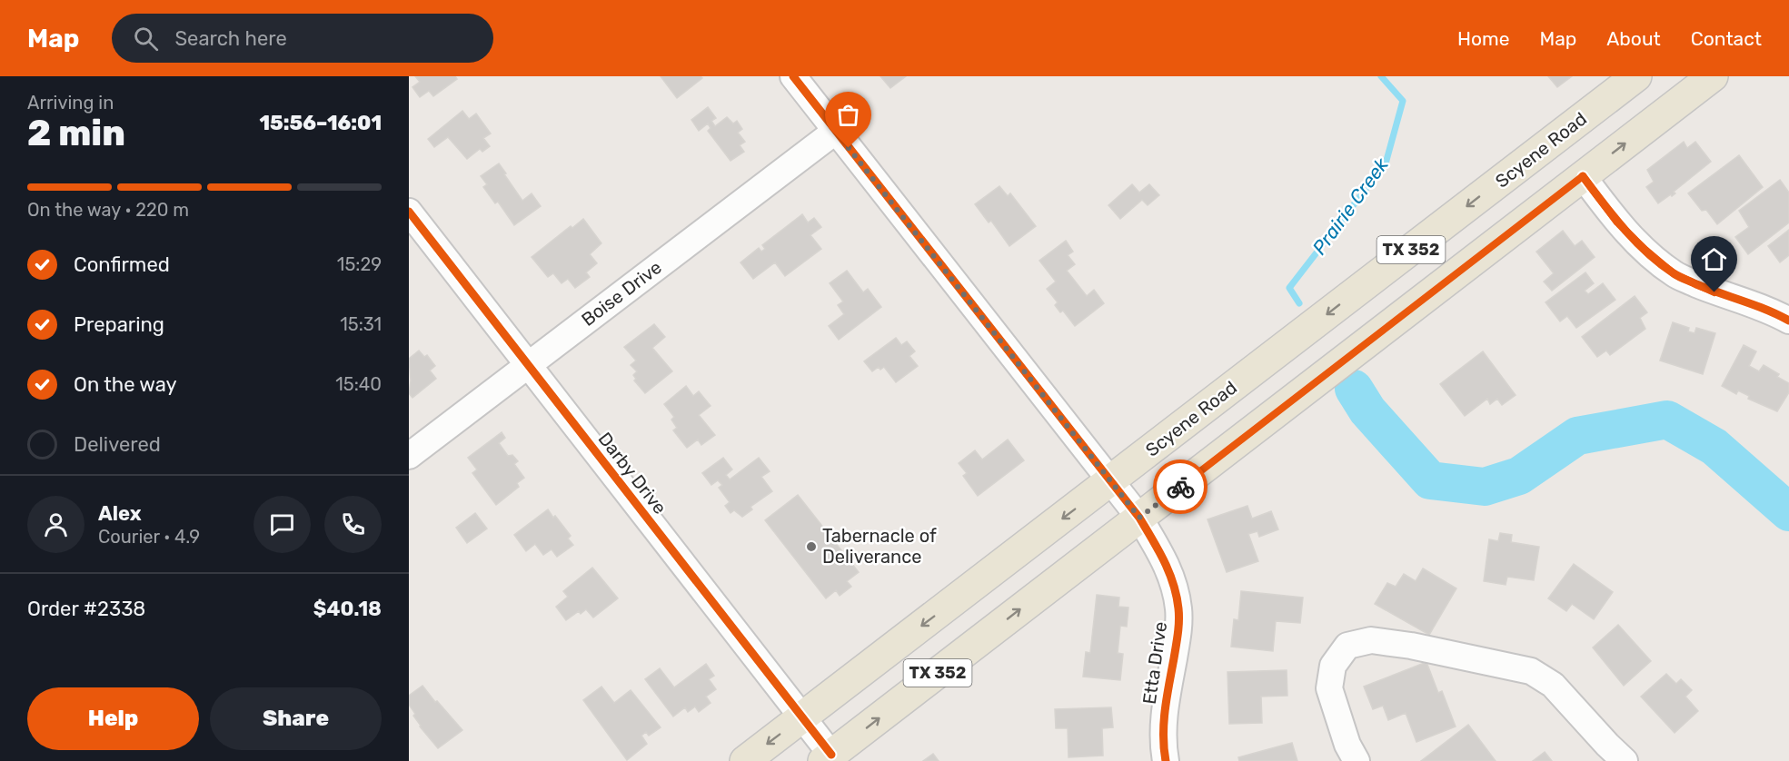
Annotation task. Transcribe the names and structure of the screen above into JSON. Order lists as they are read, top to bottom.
{
  "streets": {
    "main road": ["Scyene Road", "TX 352"],
    "street": ["Boise Drive", "Darby Drive", "Etta Drive"]
  },
  "crossings": [
    ["Scyene Road", "Darby Drive"],
    ["Scyene Road", "Etta Drive"],
    ["TX 352", "Darby Drive"],
    ["TX 352", "Etta Drive"],
    ["Boise Drive", "Darby Drive"],
    ["Boise Drive", "Etta Drive"]
  ],
  "water": ["Prairie Creek"],
  "places": ["Tabernacle of Deliverance"],
  "page": {
    "header": "Map",
    "search": "Search here",
    "nav": [
      "Home",
      "Map",
      "About",
      "Contact"
    ],
    "heading": ["2 min", "Arriving in", "15:56–16:01"],
    "panel": [
      "Alex",
      "Courier · 4.9",
      "Order #2338",
      "$40.18"
    ],
    "bar": "On the way · 220 m",
    "list": [
      ["Confirmed", "15:29"],
      ["Preparing", "15:31"],
      ["On the way", "15:40"],
      "Delivered"
    ],
    "buttons": ["Help", "Share"]
  }
}
